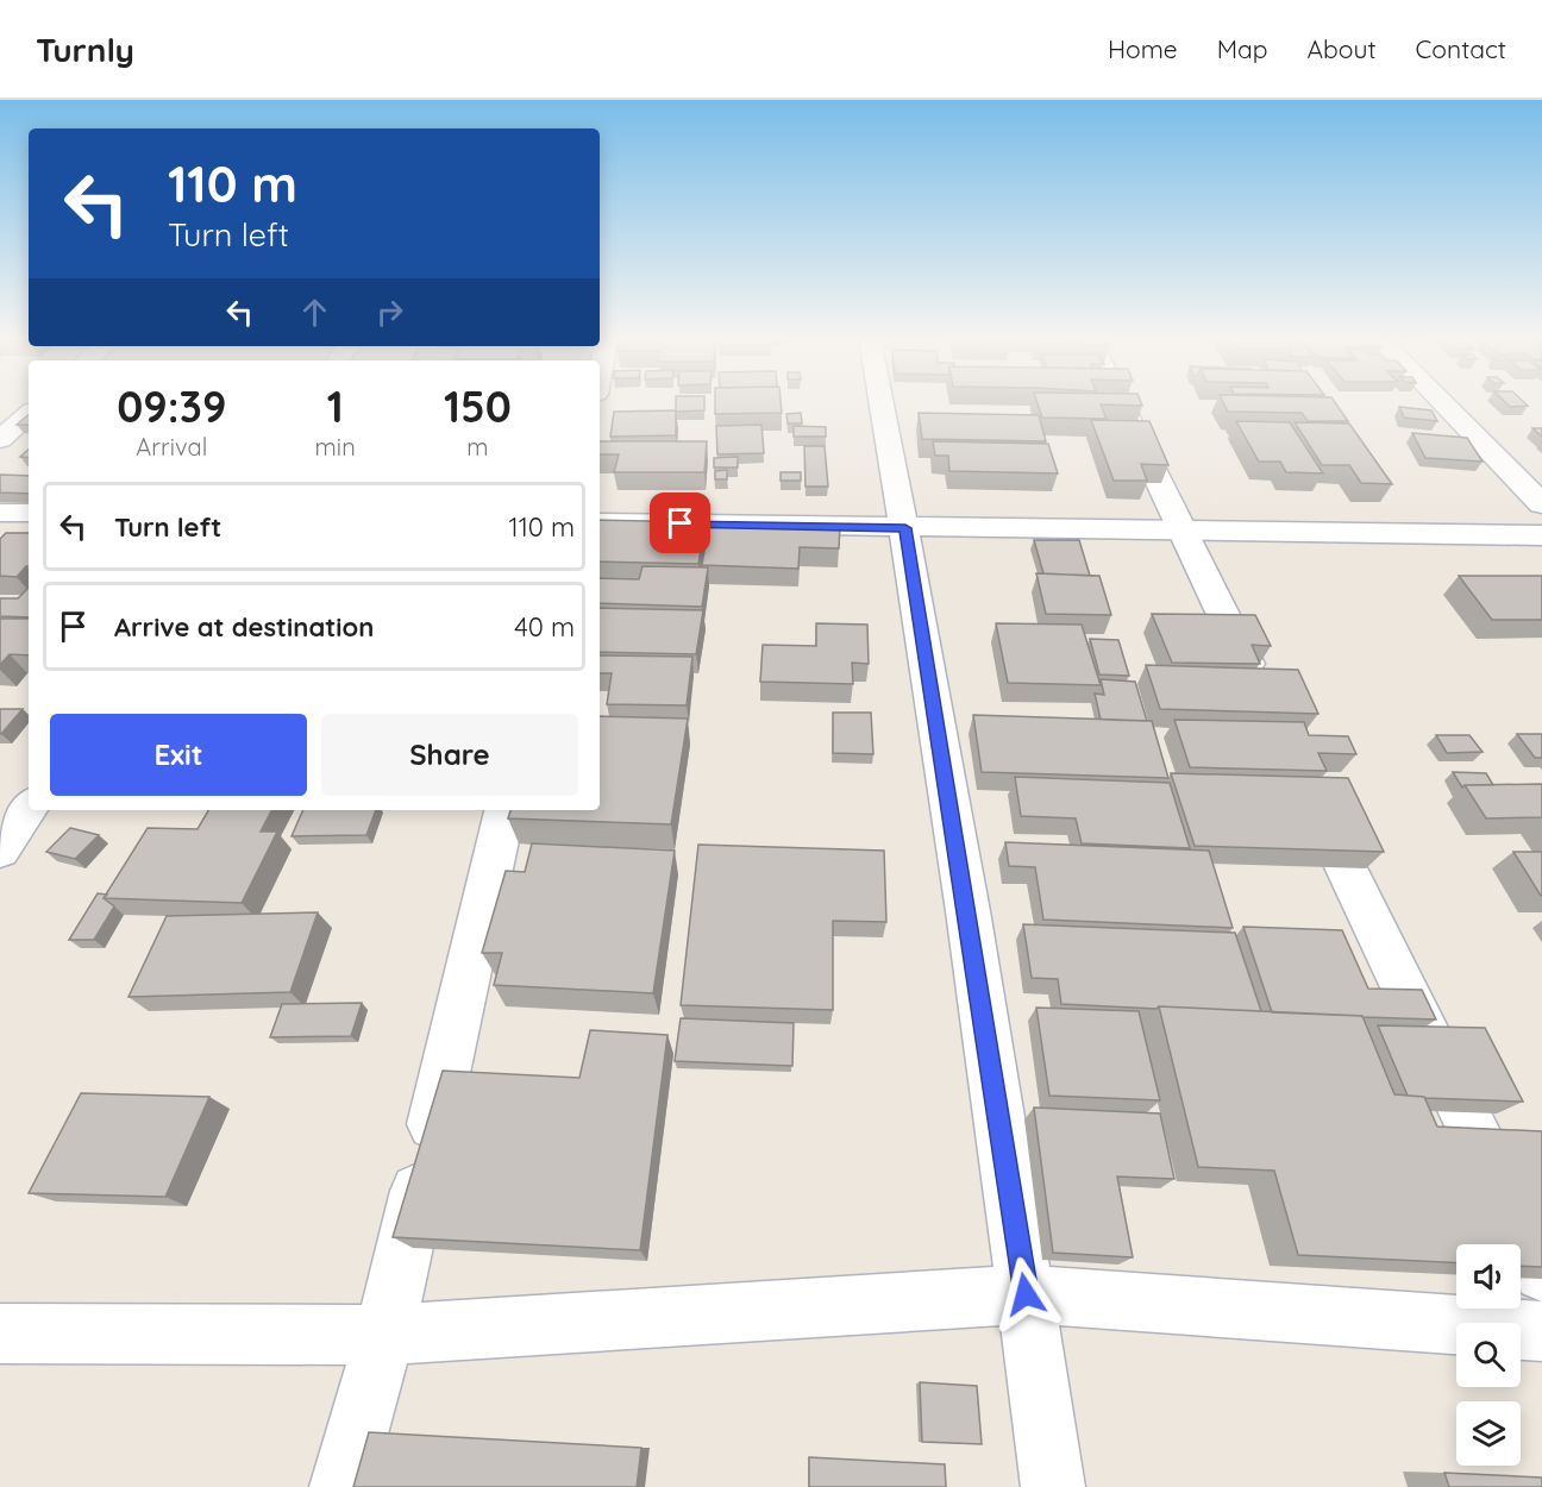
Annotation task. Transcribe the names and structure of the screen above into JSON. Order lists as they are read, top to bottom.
{
  "page": {
    "header": "Turnly",
    "nav": [
      "Home",
      "Map",
      "About",
      "Contact"
    ],
    "turn": ["110 m", "Turn left"],
    "eta": [
      "09:39",
      "Arrival",
      "1",
      "min",
      "150",
      "m"
    ],
    "list": [
      {
        "name": "Turn left",
        "value": "110 m"
      },
      {
        "name": "Arrive at destination",
        "value": "40 m"
      }
    ],
    "buttons": ["Exit", "Share"]
  }
}
